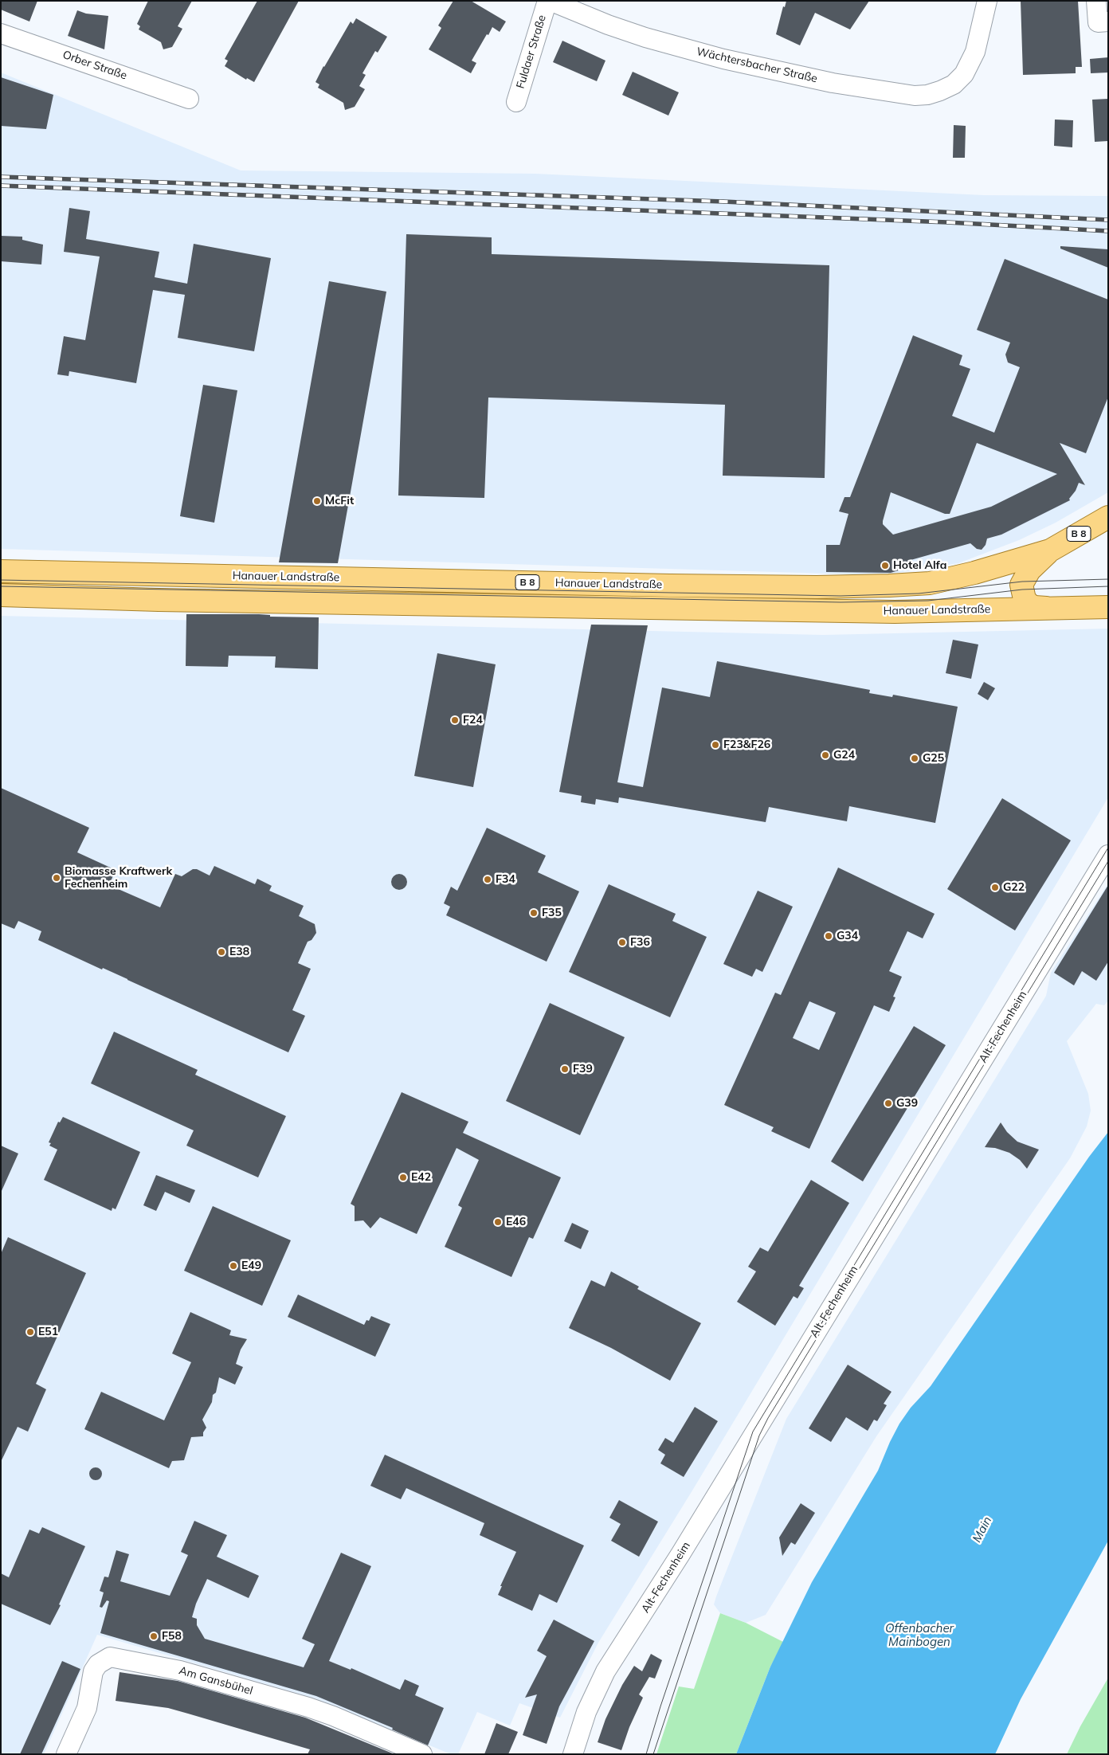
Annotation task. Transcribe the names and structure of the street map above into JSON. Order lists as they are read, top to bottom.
{
  "streets": {
    "main road": ["B 8", "Hanauer Landstraße"],
    "street": [
      "Fuldaer Straße",
      "Orber Straße",
      "Wächtersbacher Straße",
      "Alt-Fechenheim",
      "Am Gansbühel"
    ]
  },
  "crossings": [
    ["Fuldaer Straße", "Wächtersbacher Straße"]
  ],
  "water": ["Main", "Offenbacher Mainbogen"],
  "places": [
    "McFit",
    "Hotel Alfa",
    "F24",
    "F23&F26",
    "G24",
    "G25",
    "Biomasse Kraftwerk Fechenheim",
    "F34",
    "G22",
    "F35",
    "G34",
    "F36",
    "E38",
    "F39",
    "G39",
    "E42",
    "E46",
    "E49",
    "E51",
    "F58"
  ]
}
